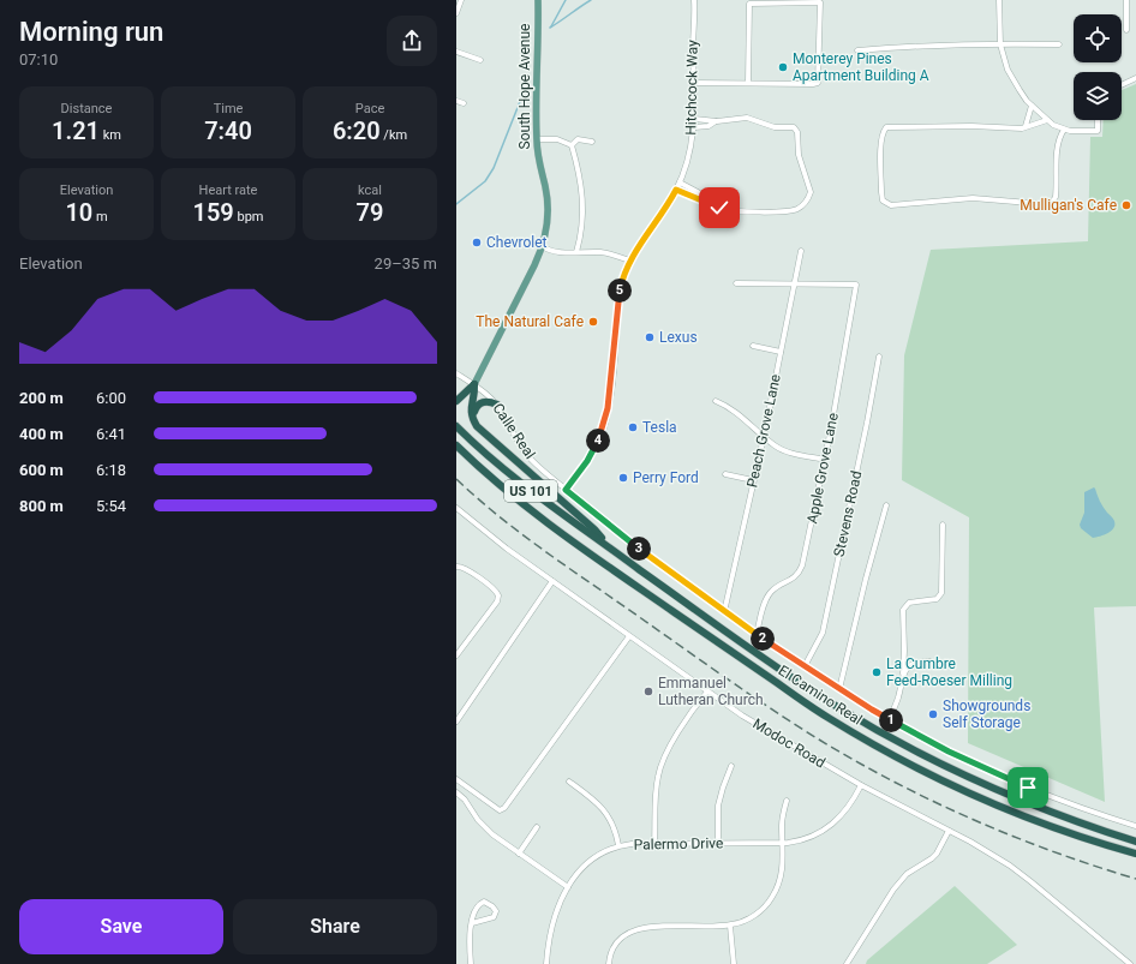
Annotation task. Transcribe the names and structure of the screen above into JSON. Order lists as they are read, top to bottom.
{
  "streets": {
    "highway": ["US 101", "El Camino Real"],
    "main road": ["South Hope Avenue"],
    "street": [
      "Hitchcock Way",
      "Calle Real",
      "Peach Grove Lane",
      "Apple Grove Lane",
      "Stevens Road",
      "Modoc Road",
      "Palermo Drive"
    ]
  },
  "crossings": [
    ["South Hope Avenue", "Calle Real"],
    ["Hitchcock Way", "Calle Real"],
    ["Calle Real", "Peach Grove Lane"],
    ["Calle Real", "Apple Grove Lane"],
    ["Calle Real", "Stevens Road"],
    ["Peach Grove Lane", "Apple Grove Lane"],
    ["Modoc Road", "Palermo Drive"]
  ],
  "places": [
    "Monterey Pines Apartment Building A",
    "Mulligan's Cafe",
    "Chevrolet",
    "The Natural Cafe",
    "Lexus",
    "Tesla",
    "Perry Ford",
    "La Cumbre Feed-Roeser Milling",
    "Emmanuel Lutheran Church",
    "Showgrounds Self Storage"
  ],
  "page": {
    "heading": ["Morning run", "07:10"],
    "stats": [
      ["Distance", "1.21 km"],
      ["Time", "7:40"],
      ["Pace", "6:20 /km"],
      ["Elevation", "10 m"],
      ["Heart rate", "159 bpm"],
      ["kcal", "79"]
    ],
    "chart": ["Elevation", "29–35 m"],
    "pins": [
      "5",
      "4",
      "3",
      "2",
      "1"
    ],
    "list": [
      {
        "name": "200 m",
        "note": "6:00"
      },
      {
        "name": "400 m",
        "note": "6:41"
      },
      {
        "name": "600 m",
        "note": "6:18"
      },
      {
        "name": "800 m",
        "note": "5:54"
      }
    ],
    "buttons": ["Save", "Share"]
  }
}
